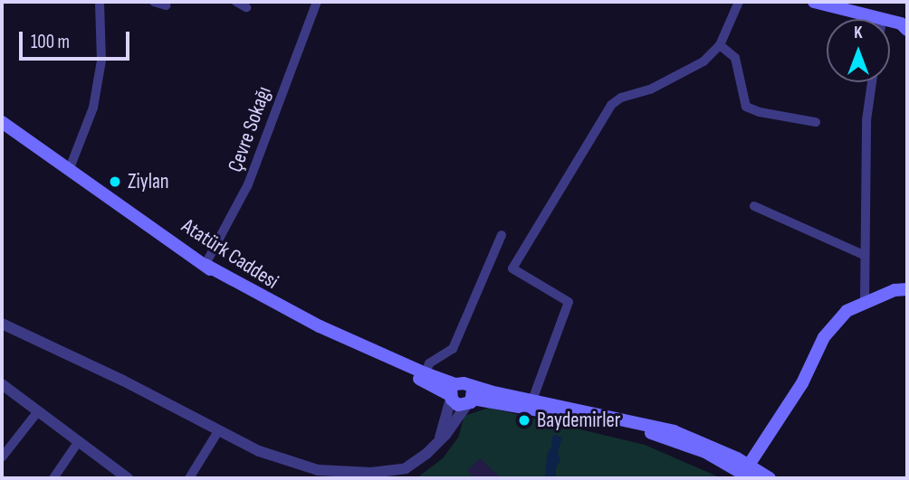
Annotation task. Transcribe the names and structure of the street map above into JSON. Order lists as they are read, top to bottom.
{
  "streets": {
    "main road": ["Atatürk Caddesi"],
    "street": ["Çevre Sokağı"]
  },
  "crossings": [
    ["Çevre Sokağı", "Atatürk Caddesi"]
  ],
  "places": ["Ziylan", "Baydemirler"],
  "scale_bar": "100 m",
  "north": "top"
}
